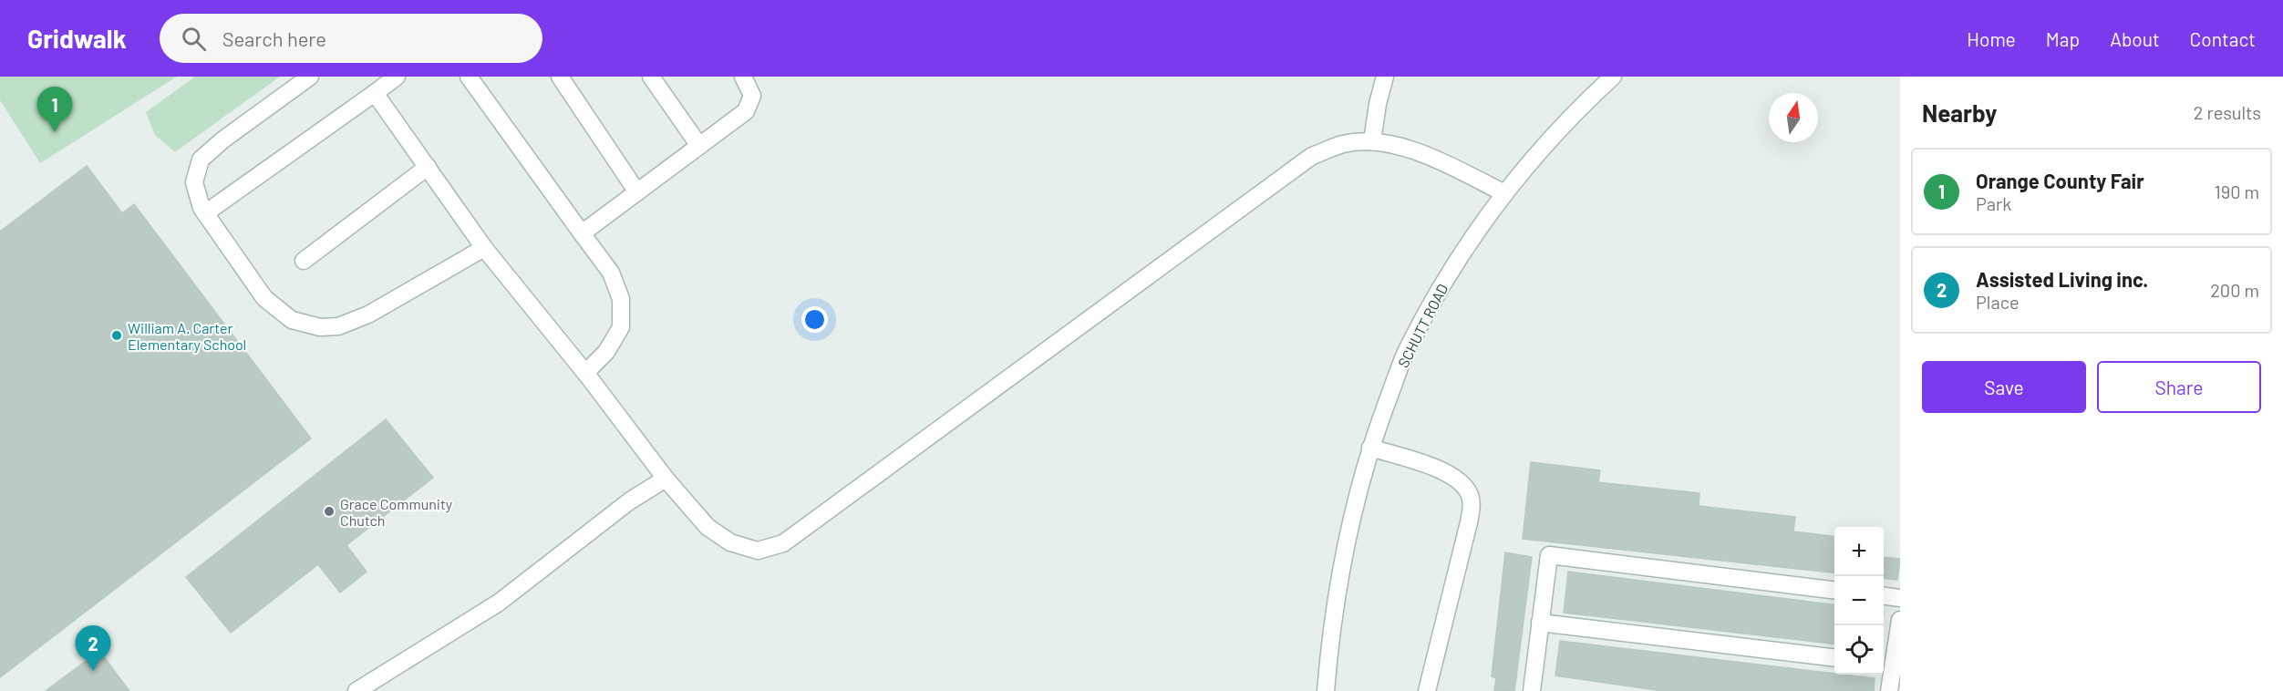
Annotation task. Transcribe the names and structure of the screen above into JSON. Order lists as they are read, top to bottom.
{
  "streets": {
    "street": ["SCHUTT ROAD"]
  },
  "places": ["William A. Carter Elementary School", "Grace Community Chutch"],
  "north": "top",
  "page": {
    "header": "Gridwalk",
    "search": "Search here",
    "nav": [
      "Home",
      "Map",
      "About",
      "Contact"
    ],
    "heading": ["Nearby", "2 results"],
    "pins": ["1", "2"],
    "list": [
      {
        "mark": "1",
        "name": "Orange County Fair",
        "note": "Park",
        "value": "190 m"
      },
      {
        "mark": "2",
        "name": "Assisted Living inc.",
        "note": "Place",
        "value": "200 m"
      }
    ],
    "buttons": ["Save", "Share"],
    "map_buttons": ["+", "−"]
  }
}
